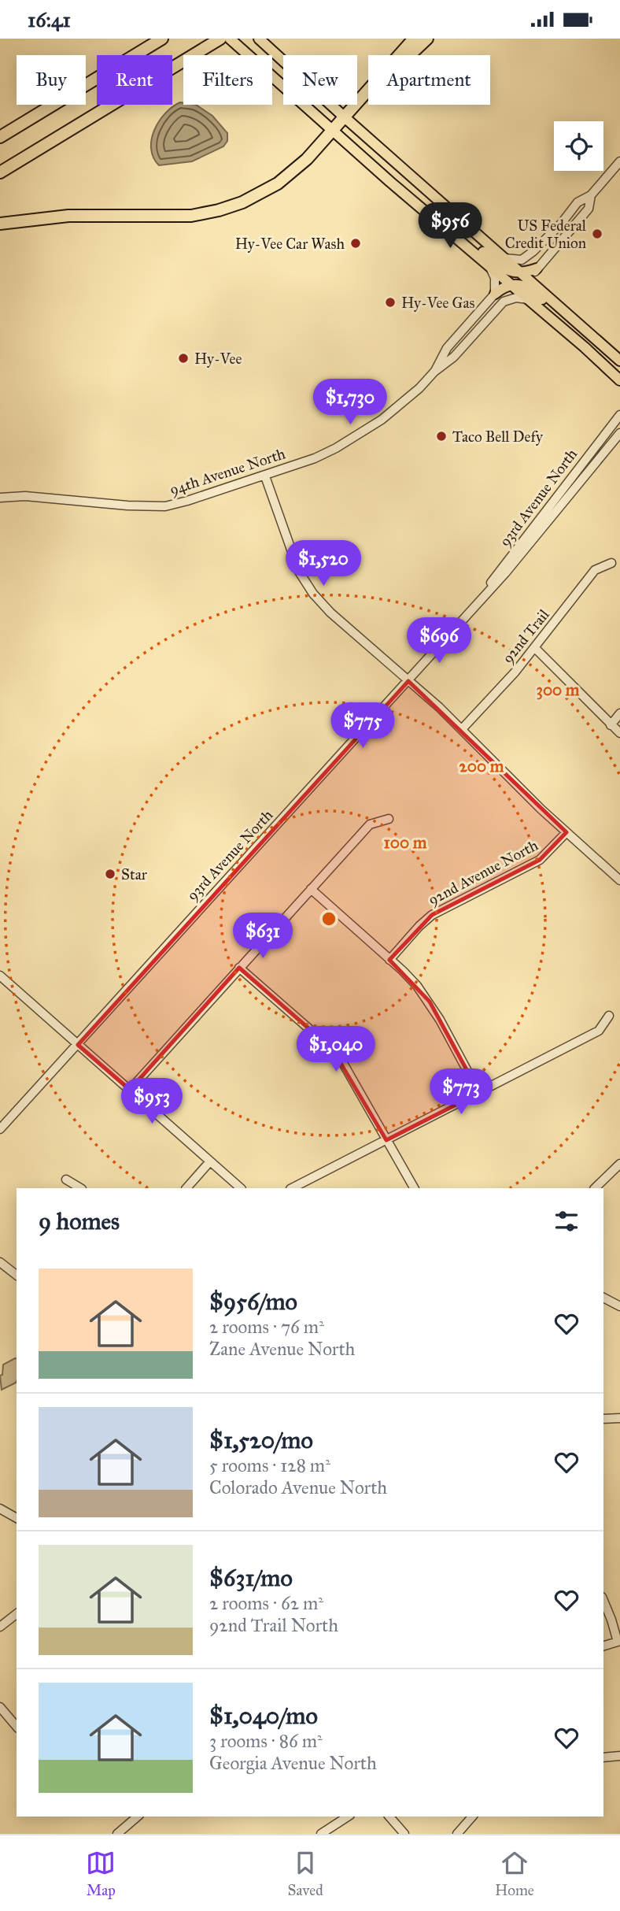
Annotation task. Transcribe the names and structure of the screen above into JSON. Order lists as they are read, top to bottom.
{
  "streets": {
    "street": [
      "94th Avenue North",
      "93rd Avenue North",
      "92nd Trail",
      "92nd Avenue North"
    ]
  },
  "places": [
    "US Federal Credit Union",
    "Hy-Vee Car Wash",
    "Hy-Vee Gas",
    "Hy-Vee",
    "Taco Bell Defy",
    "Star"
  ],
  "page": {
    "status": "16:41",
    "chip": [
      "Buy",
      "Rent",
      "Filters",
      "New",
      "Apartment"
    ],
    "price": [
      "$956",
      "$1,730",
      "$1,520",
      "$696",
      "$775",
      "$631",
      "$1,040",
      "$773",
      "$953"
    ],
    "heading": "9 homes",
    "list": [
      {
        "name": "$956/mo",
        "note": "2 rooms · 76 m² · Zane Avenue North"
      },
      {
        "name": "$1,520/mo",
        "note": "5 rooms · 128 m² · Colorado Avenue North"
      },
      {
        "name": "$631/mo",
        "note": "2 rooms · 62 m² · 92nd Trail North"
      },
      {
        "name": "$1,040/mo",
        "note": "3 rooms · 86 m² · Georgia Avenue North"
      }
    ],
    "tabs": ["Map", "Saved", "Home"]
  },
  "rings": ["300 m", "200 m", "100 m"]
}
